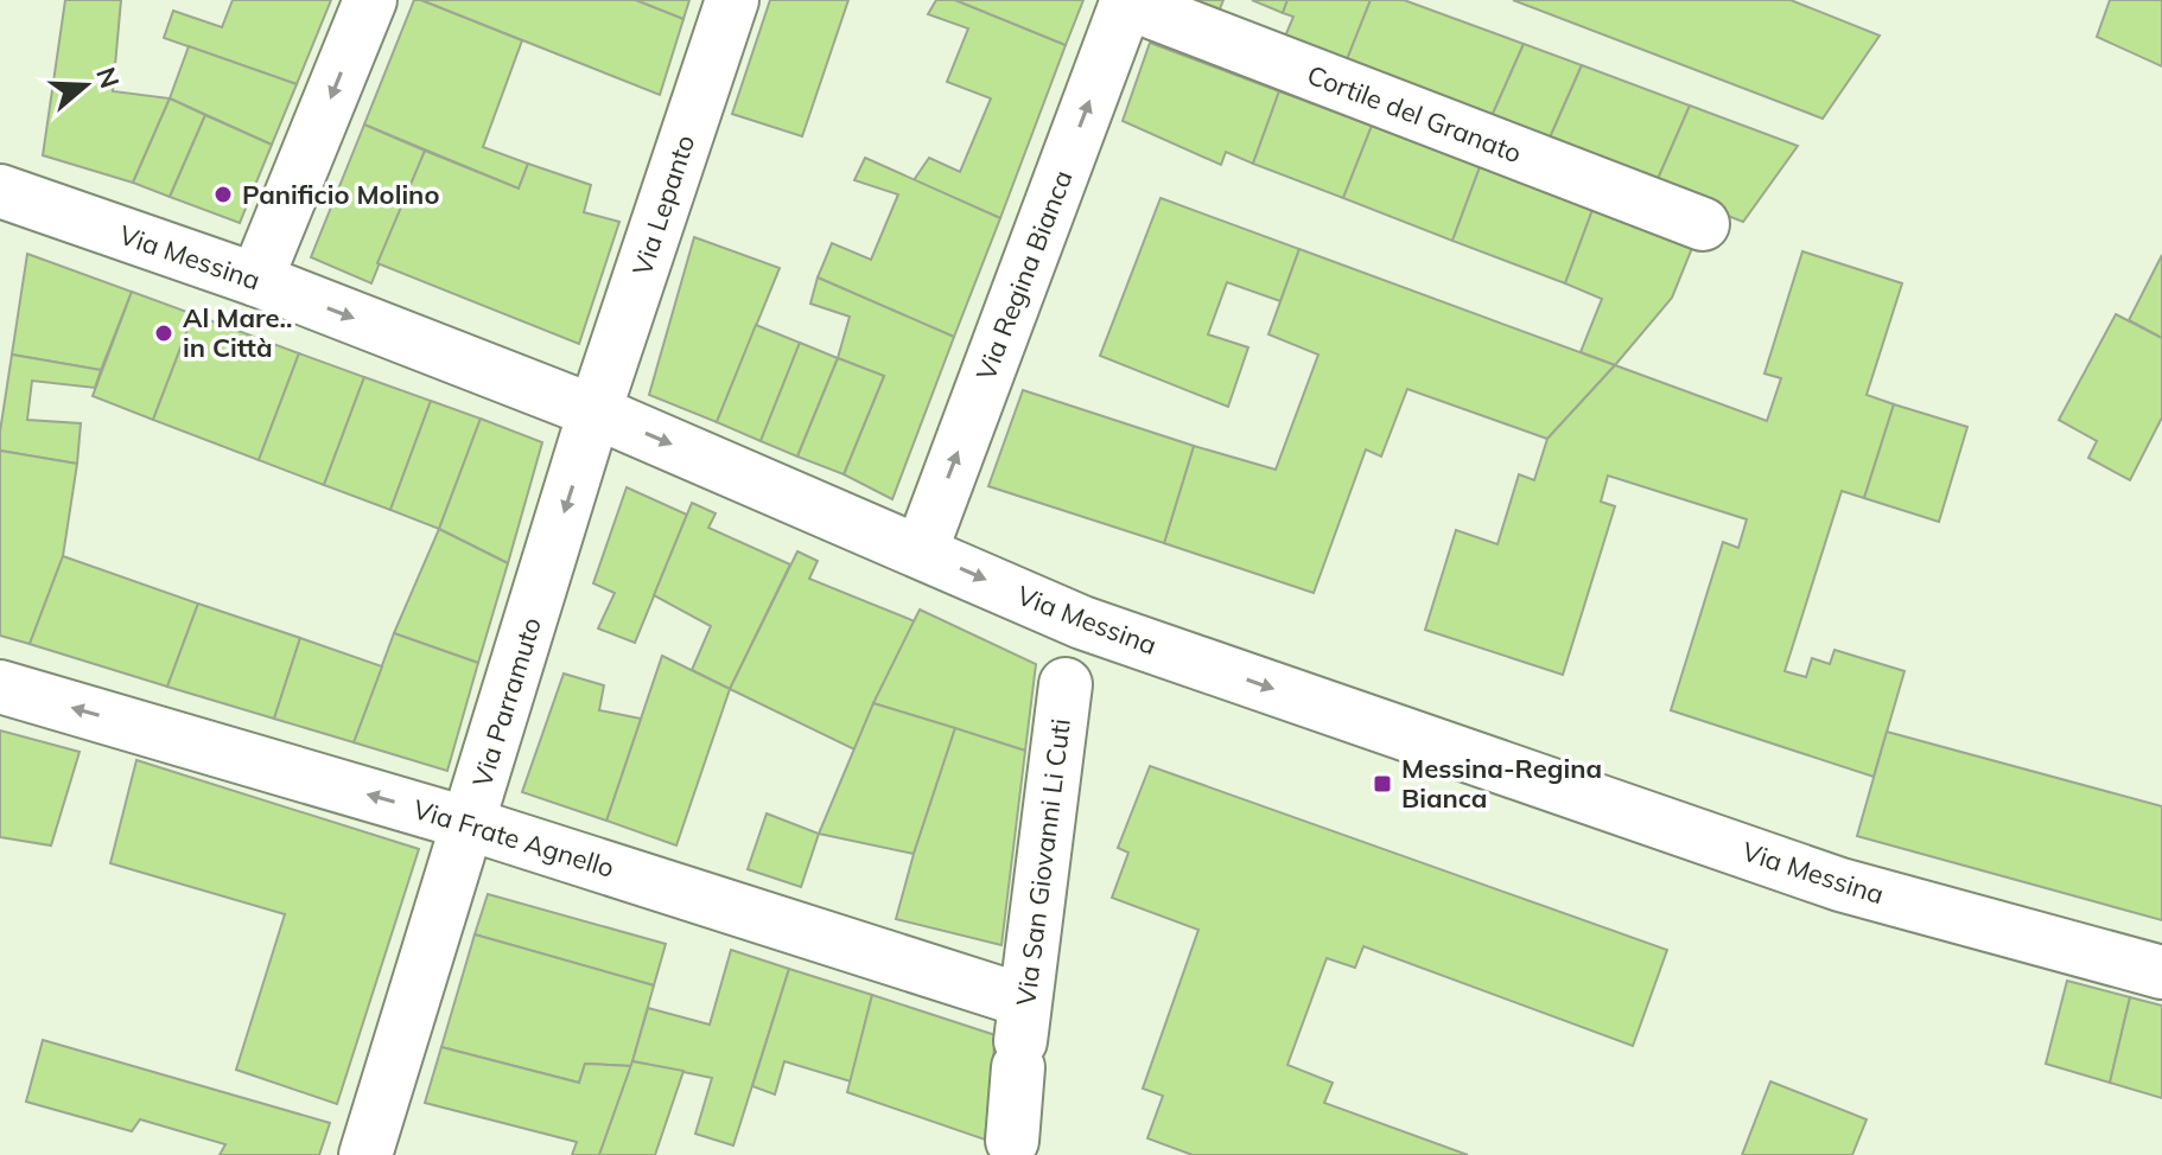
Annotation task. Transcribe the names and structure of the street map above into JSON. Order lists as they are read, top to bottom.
{
  "streets": {
    "street": [
      "Cortile del Granato",
      "Via Lepanto",
      "Via Messina",
      "Via Regina Bianca",
      "Via Parramuto",
      "Via Frate Agnello",
      "Via San Giovanni Li Cuti"
    ]
  },
  "crossings": [
    ["Cortile del Granato", "Via Regina Bianca"],
    ["Via Lepanto", "Via Messina"],
    ["Via Lepanto", "Via Parramuto"],
    ["Via Messina", "Via Regina Bianca"],
    ["Via Messina", "Via Parramuto"],
    ["Via Parramuto", "Via Frate Agnello"],
    ["Via Frate Agnello", "Via San Giovanni Li Cuti"]
  ],
  "one_way": [
    "Via Messina",
    "Via Regina Bianca",
    "Via Parramuto",
    "Via Frate Agnello"
  ],
  "places": {
    "other": ["Panificio Molino", "Al Mare.. in Città"],
    "transit": ["Messina-Regina Bianca"]
  },
  "north": "right"
}
